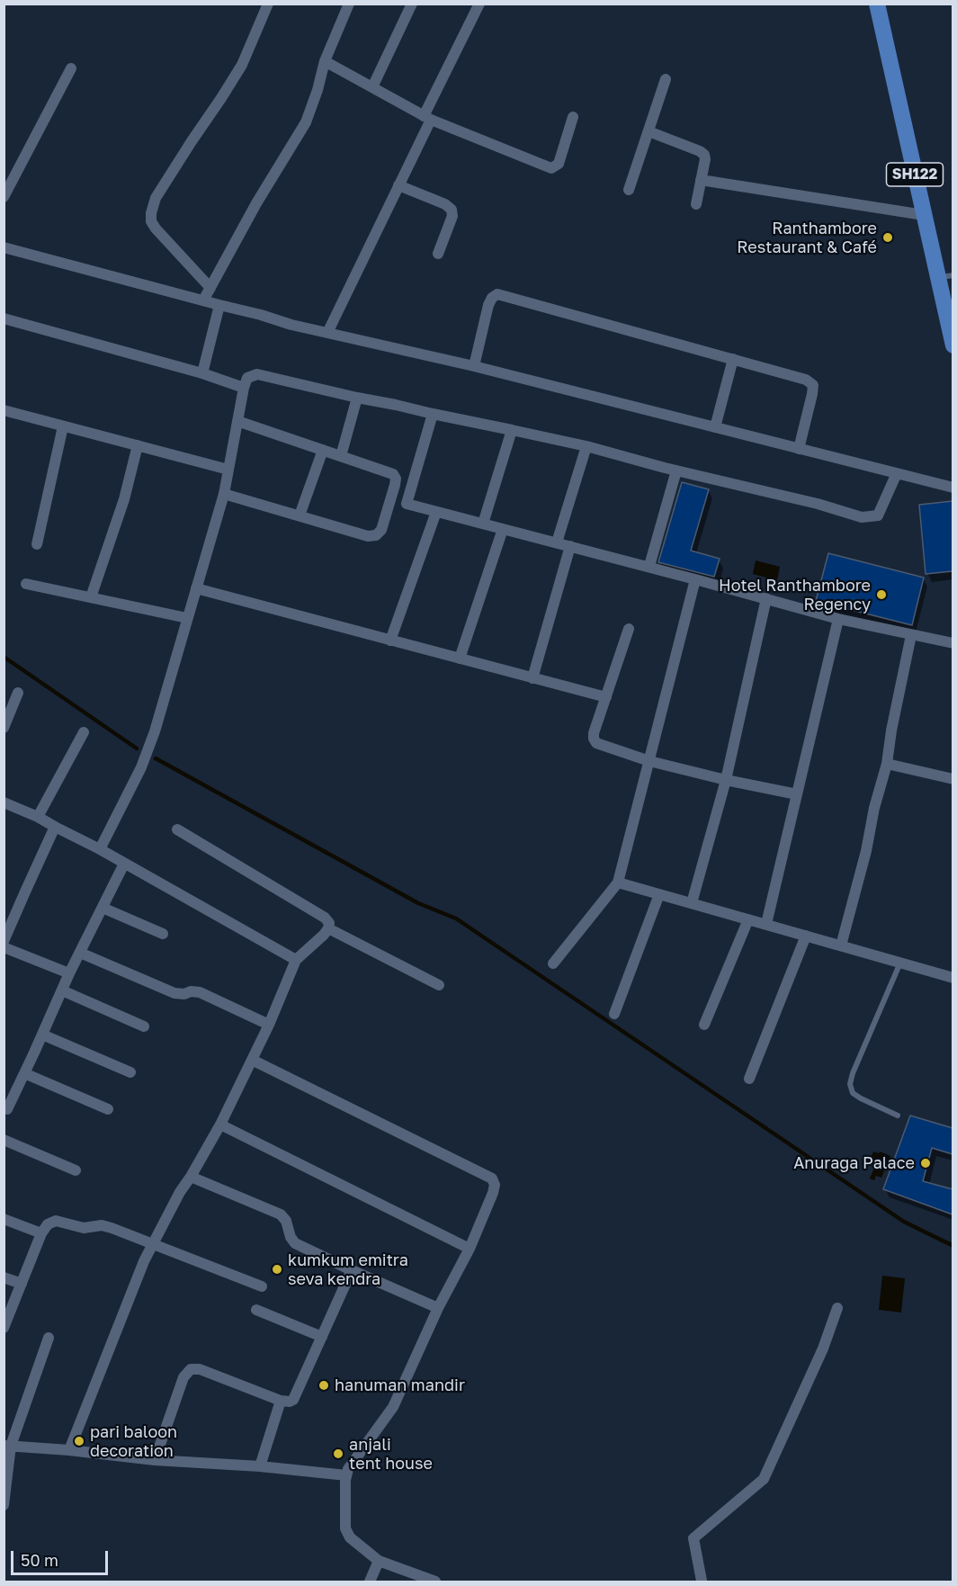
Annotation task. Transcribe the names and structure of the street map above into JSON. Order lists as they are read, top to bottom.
{
  "streets": {
    "main road": ["SH122"]
  },
  "places": [
    "Ranthambore Restaurant & Café",
    "Hotel Ranthambore Regency",
    "Anuraga Palace",
    "kumkum emitra seva kendra",
    "hanuman mandir",
    "pari baloon decoration",
    "anjali tent house"
  ],
  "scale_bar": "50 m"
}
